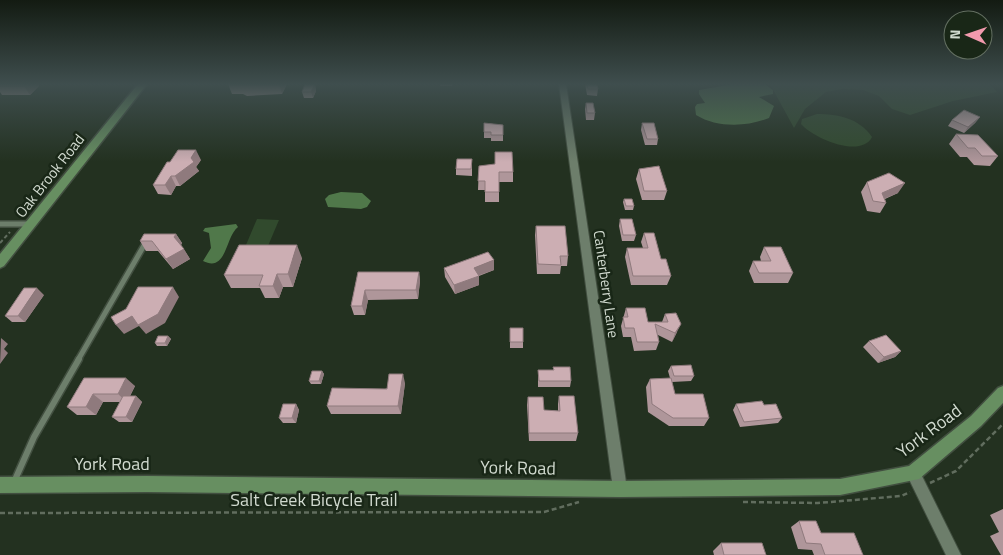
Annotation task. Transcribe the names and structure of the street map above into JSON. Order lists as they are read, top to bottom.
{
  "streets": {
    "main road": ["Oak Brook Road", "York Road"],
    "street": ["Canterberry Lane"],
    "path": ["Salt Creek Bicycle Trail"]
  },
  "crossings": [
    ["Canterberry Lane", "York Road"]
  ],
  "north": "left"
}
